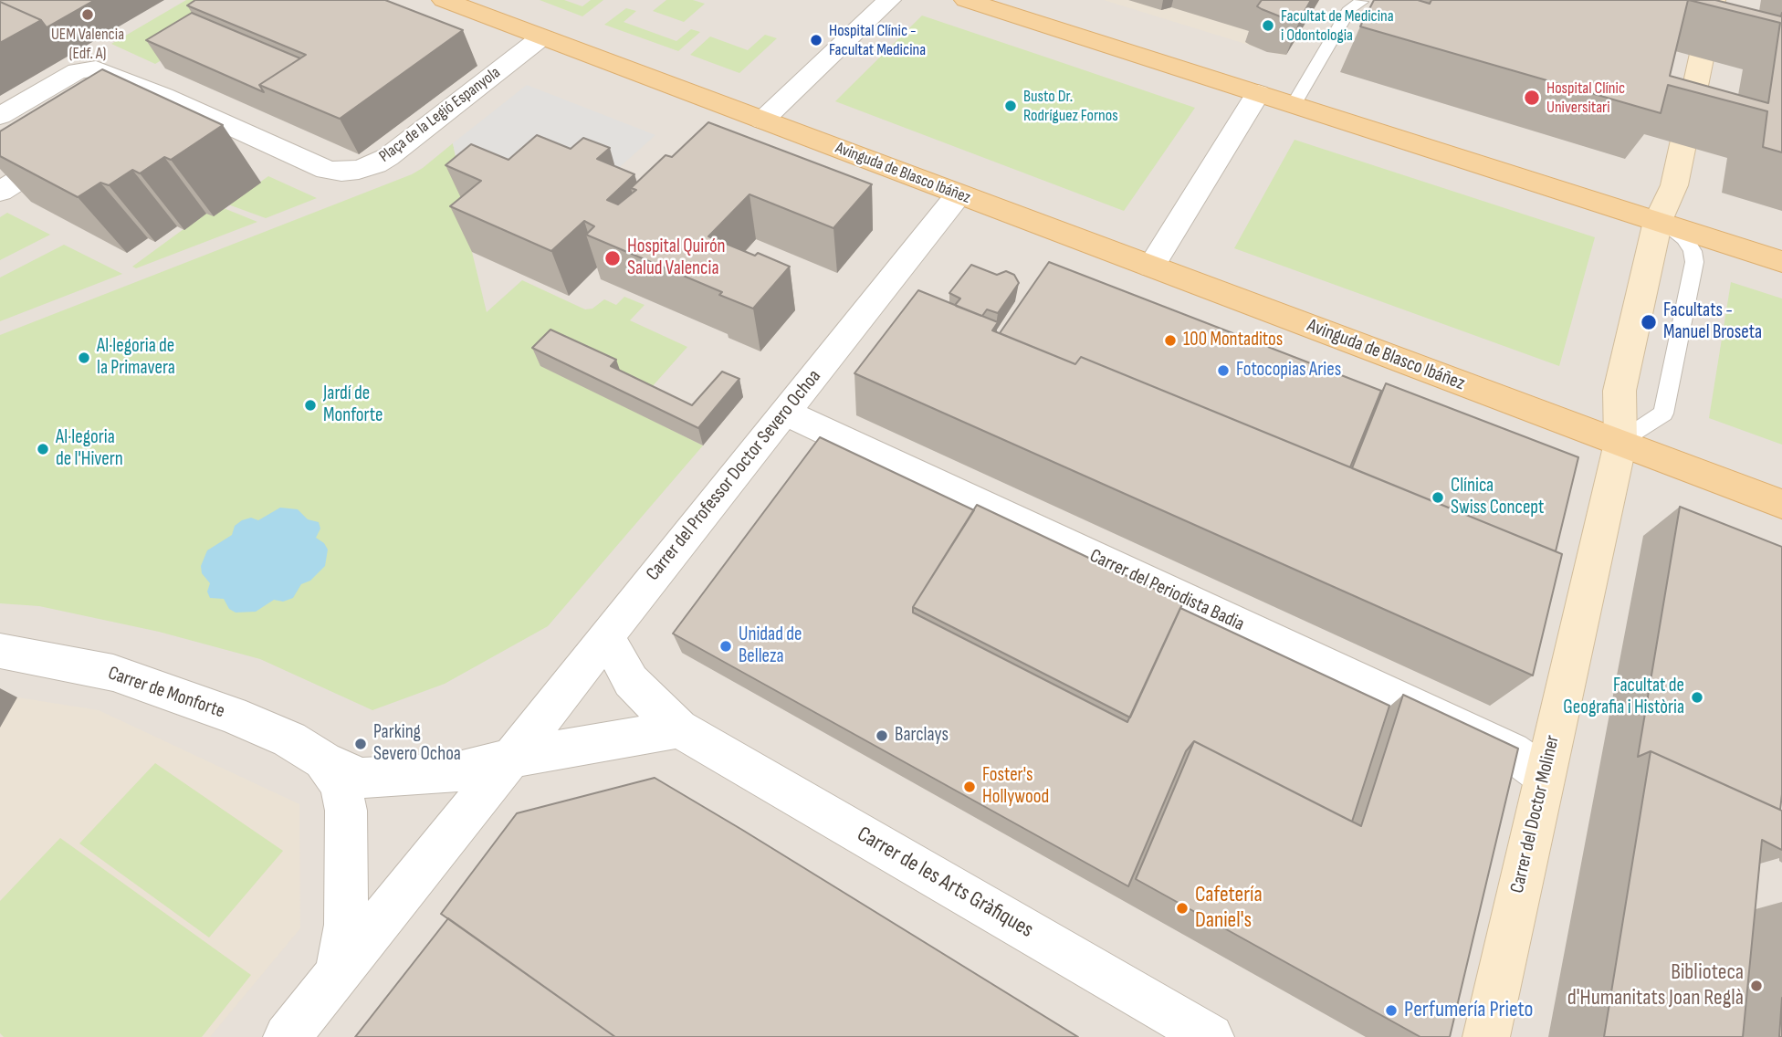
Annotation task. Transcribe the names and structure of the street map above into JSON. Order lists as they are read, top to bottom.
{
  "streets": {
    "main road": ["Avinguda de Blasco Ibáñez"],
    "street": [
      "Plaça de la Legió Espanyola",
      "Carrer del Professor Doctor Severo Ochoa",
      "Carrer del Periodista Badia",
      "Carrer de Monforte",
      "Carrer del Doctor Moliner",
      "Carrer de les Arts Gràfiques"
    ]
  },
  "crossings": [
    ["Plaça de la Legió Espanyola", "Avinguda de Blasco Ibáñez"],
    ["Avinguda de Blasco Ibáñez", "Carrer del Professor Doctor Severo Ochoa"],
    ["Avinguda de Blasco Ibáñez", "Carrer del Doctor Moliner"],
    ["Carrer del Professor Doctor Severo Ochoa", "Carrer del Periodista Badia"],
    ["Carrer del Professor Doctor Severo Ochoa", "Carrer de Monforte"],
    ["Carrer del Professor Doctor Severo Ochoa", "Carrer de les Arts Gràfiques"],
    ["Carrer del Periodista Badia", "Carrer del Doctor Moliner"]
  ],
  "places": [
    "UEM Valencia (Edf. A)",
    "Facultat de Medicina i Odontologia",
    "Hospital Clínic - Facultat Medicina",
    "Hospital Clínic Universitari",
    "Busto Dr. Rodríguez Fornos",
    "Hospital Quirón Salud Valencia",
    "Facultats - Manuel Broseta",
    "100 Montaditos",
    "Al·legoria de la Primavera",
    "Fotocopias Aries",
    "Jardí de Monforte",
    "Al·legoria de l'Hivern",
    "Clínica Swiss Concept",
    "Unidad de Belleza",
    "Facultat de Geografia i Història",
    "Barclays",
    "Parking Severo Ochoa",
    "Foster's Hollywood",
    "Cafetería Daniel's",
    "Biblioteca d'Humanitats Joan Reglà",
    "Perfumería Prieto"
  ]
}
